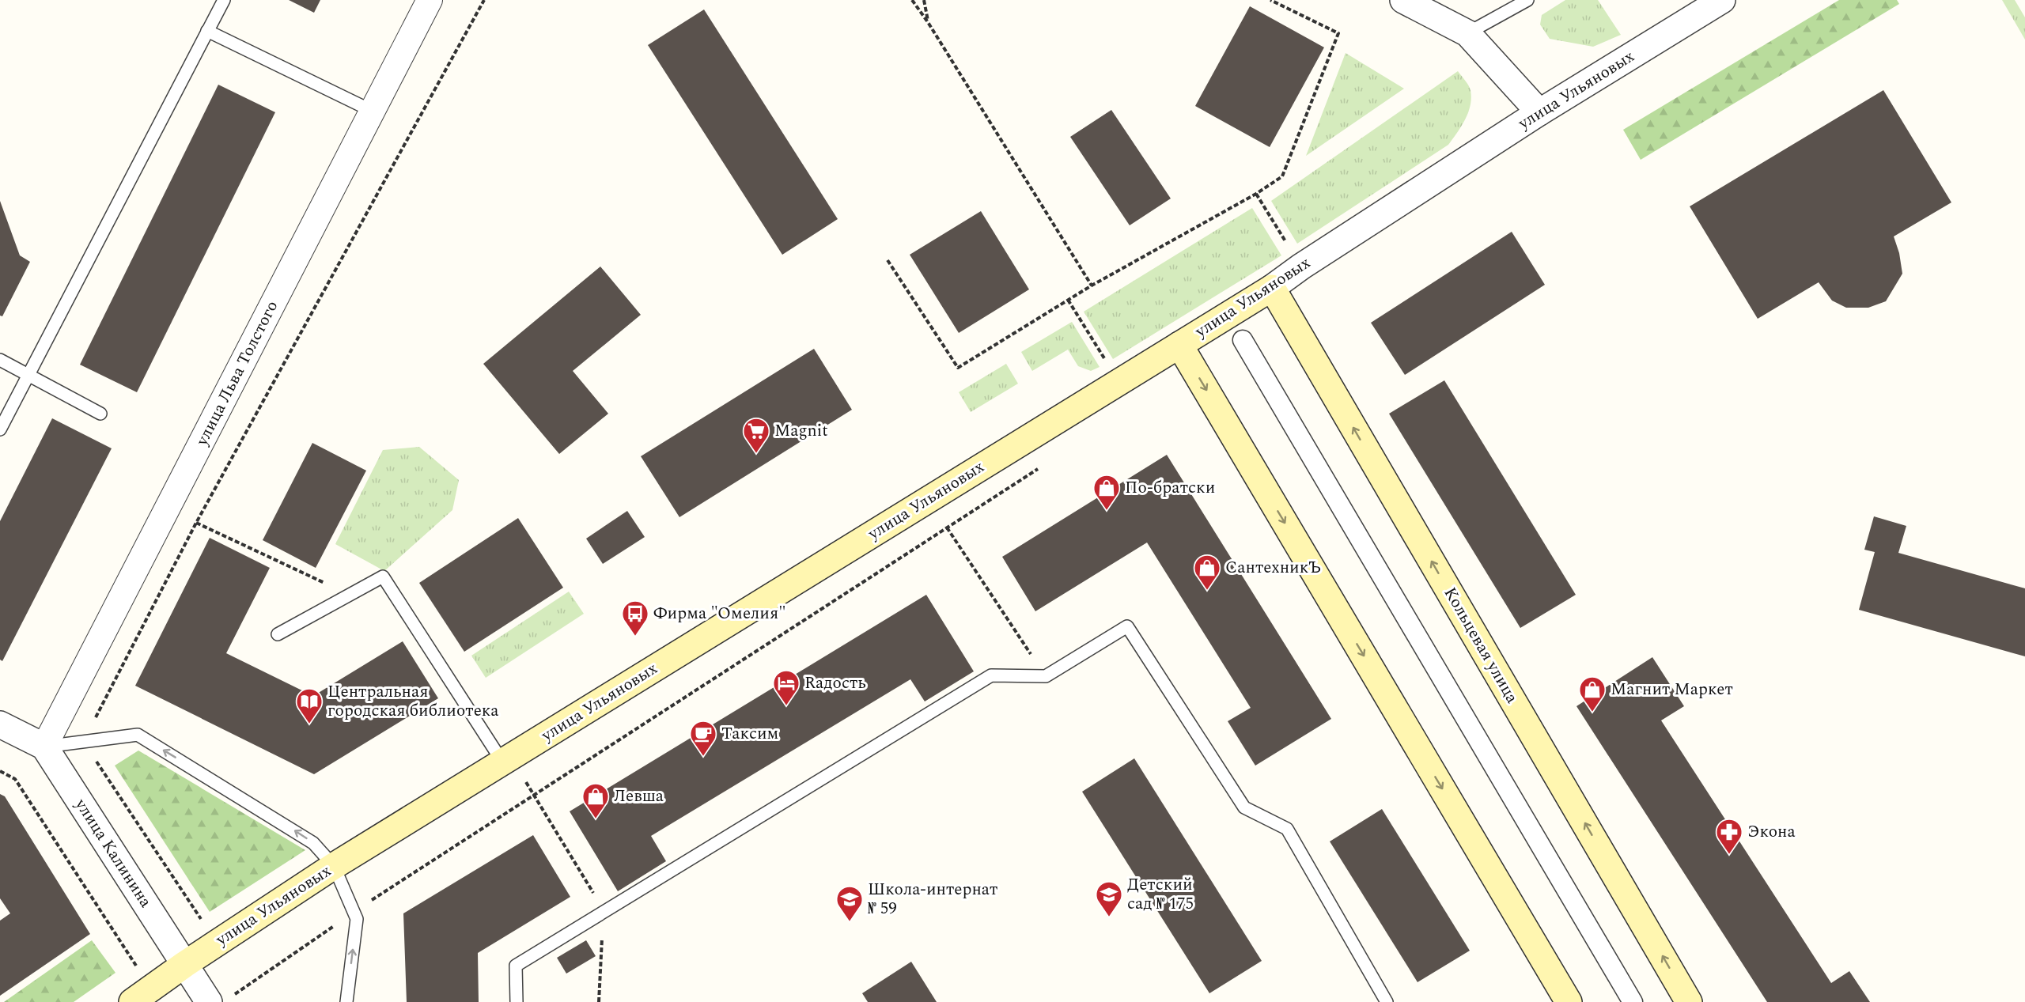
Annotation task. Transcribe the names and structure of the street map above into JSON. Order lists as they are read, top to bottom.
{
  "streets": {
    "main road": ["улица Ульяновых", "Кольцевая улица"],
    "street": ["улица Льва Толстого", "улица Калинина"]
  },
  "crossings": [
    ["улица Ульяновых", "Кольцевая улица"],
    ["улица Ульяновых", "улица Калинина"],
    ["улица Льва Толстого", "улица Калинина"]
  ],
  "places": {
    "supermarket": ["Magnit"],
    "shop": [
      "По-братски",
      "СантехникЪ",
      "Магнит Маркет",
      "Левша"
    ],
    "bus stop": ["Фирма \"Омелия\""],
    "hotel": ["Rадость"],
    "library": ["Центральная городская библиотека"],
    "cafe": ["Таксим"],
    "pharmacy": ["Экона"],
    "school or university": ["Детский сад № 175", "Школа-интернат № 59"]
  }
}
